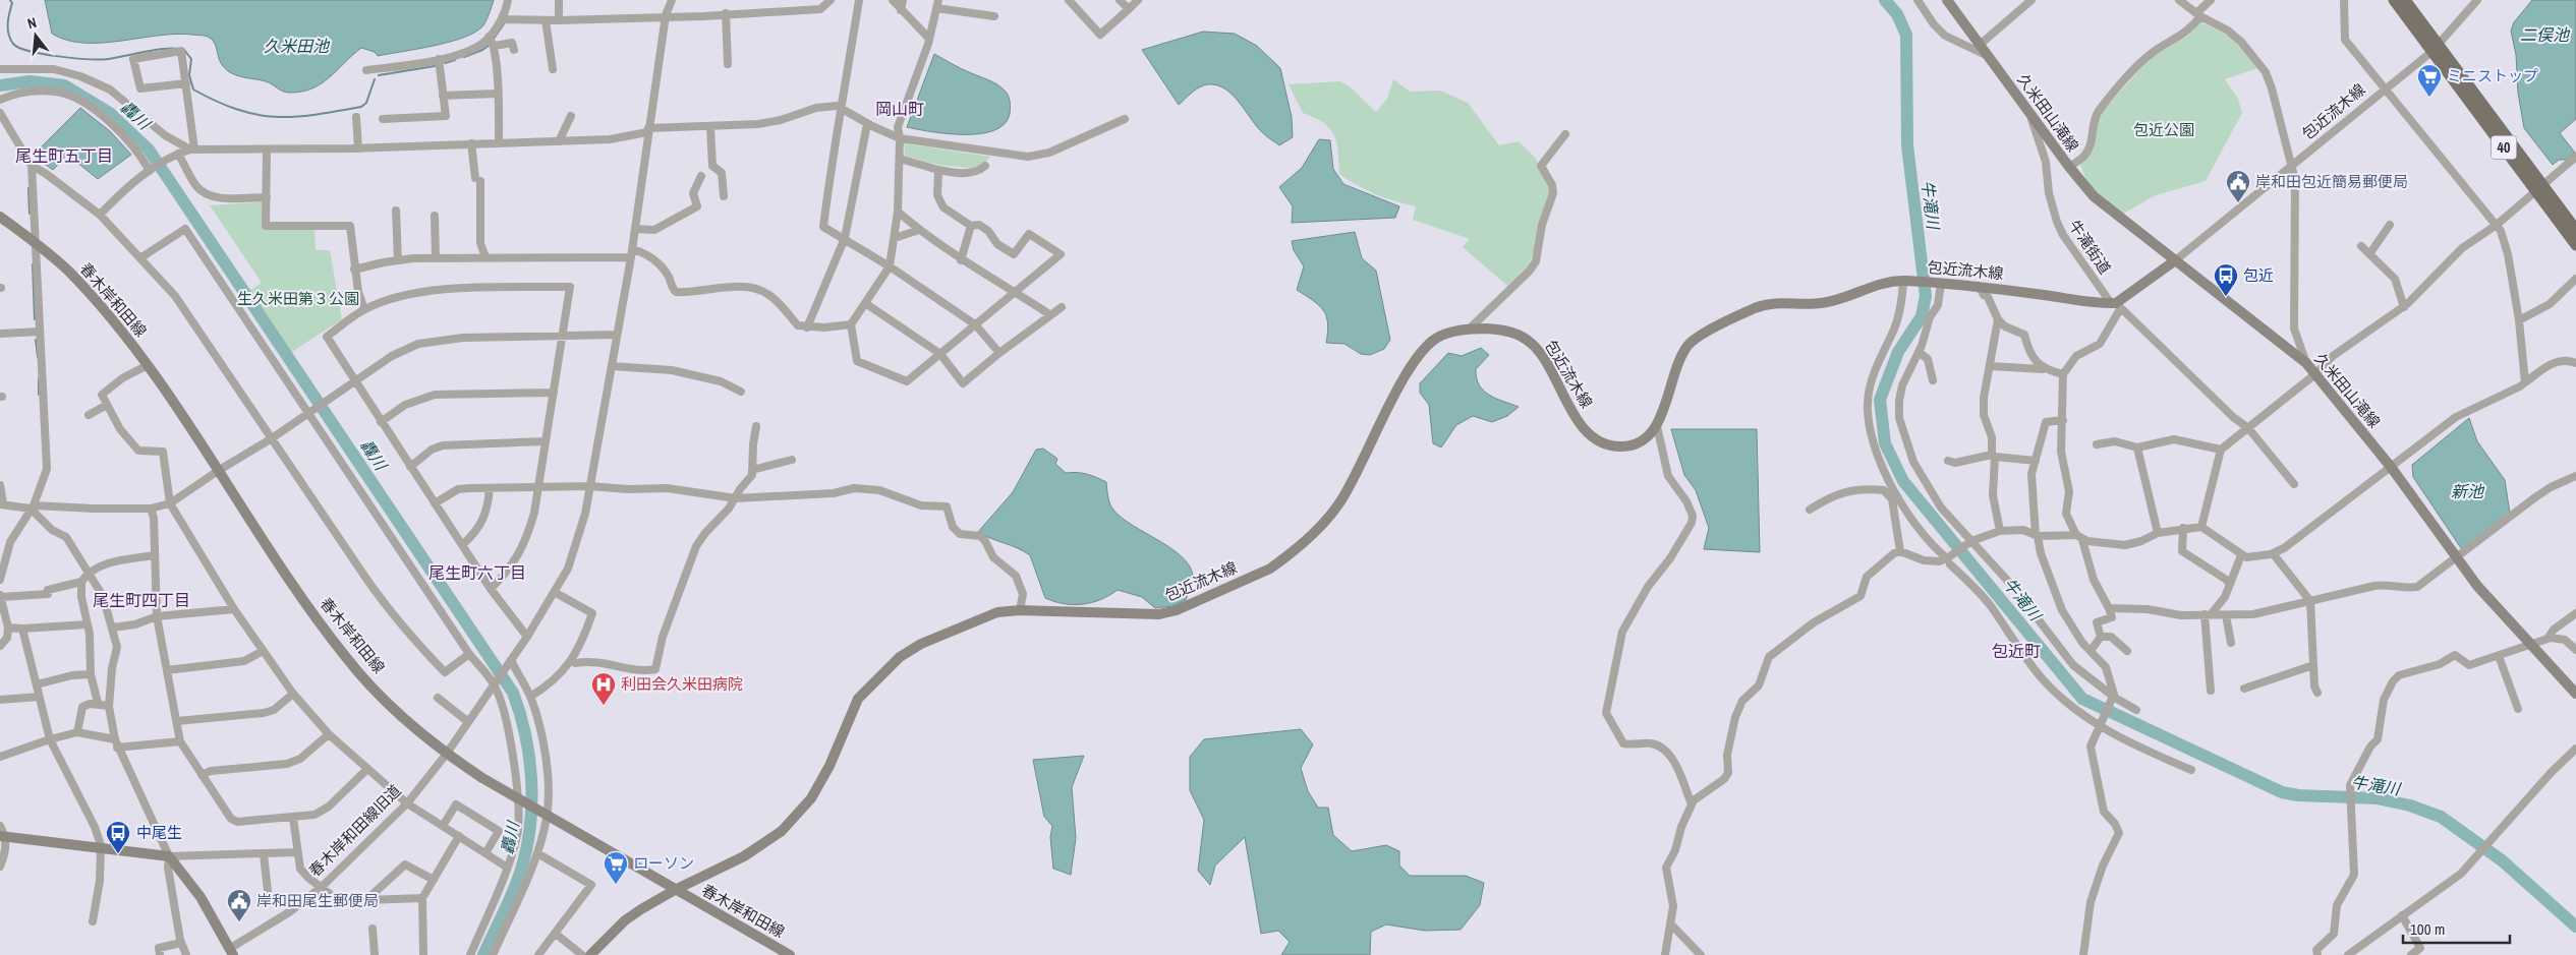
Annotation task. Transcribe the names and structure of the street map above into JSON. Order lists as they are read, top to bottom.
{
  "streets": {
    "main road": ["40"],
    "street": [
      "包近流木線",
      "久米田山滝線",
      "牛滝街道",
      "春木岸和田線",
      "春木岸和田線旧道"
    ]
  },
  "crossings": [
    ["包近流木線", "久米田山滝線"],
    ["包近流木線", "40"],
    ["包近流木線", "牛滝街道"],
    ["包近流木線", "春木岸和田線"],
    ["久米田山滝線", "牛滝街道"],
    ["春木岸和田線", "春木岸和田線旧道"]
  ],
  "districts": [
    "岡山町",
    "尾生町五丁目",
    "尾生町六丁目",
    "尾生町四丁目",
    "包近町"
  ],
  "water": [
    "二俣池",
    "久米田池",
    "轟川",
    "牛滝川",
    "新池"
  ],
  "parks": ["包近公園", "生久米田第３公園"],
  "places": {
    "supermarket": ["ミニストップ", "ローソン"],
    "public building": ["岸和田包近簡易郵便局", "岸和田尾生郵便局"],
    "bus stop": ["包近", "中尾生"],
    "hospital": ["利田会久米田病院"]
  },
  "scale_bar": "100 m",
  "north": "top"
}
